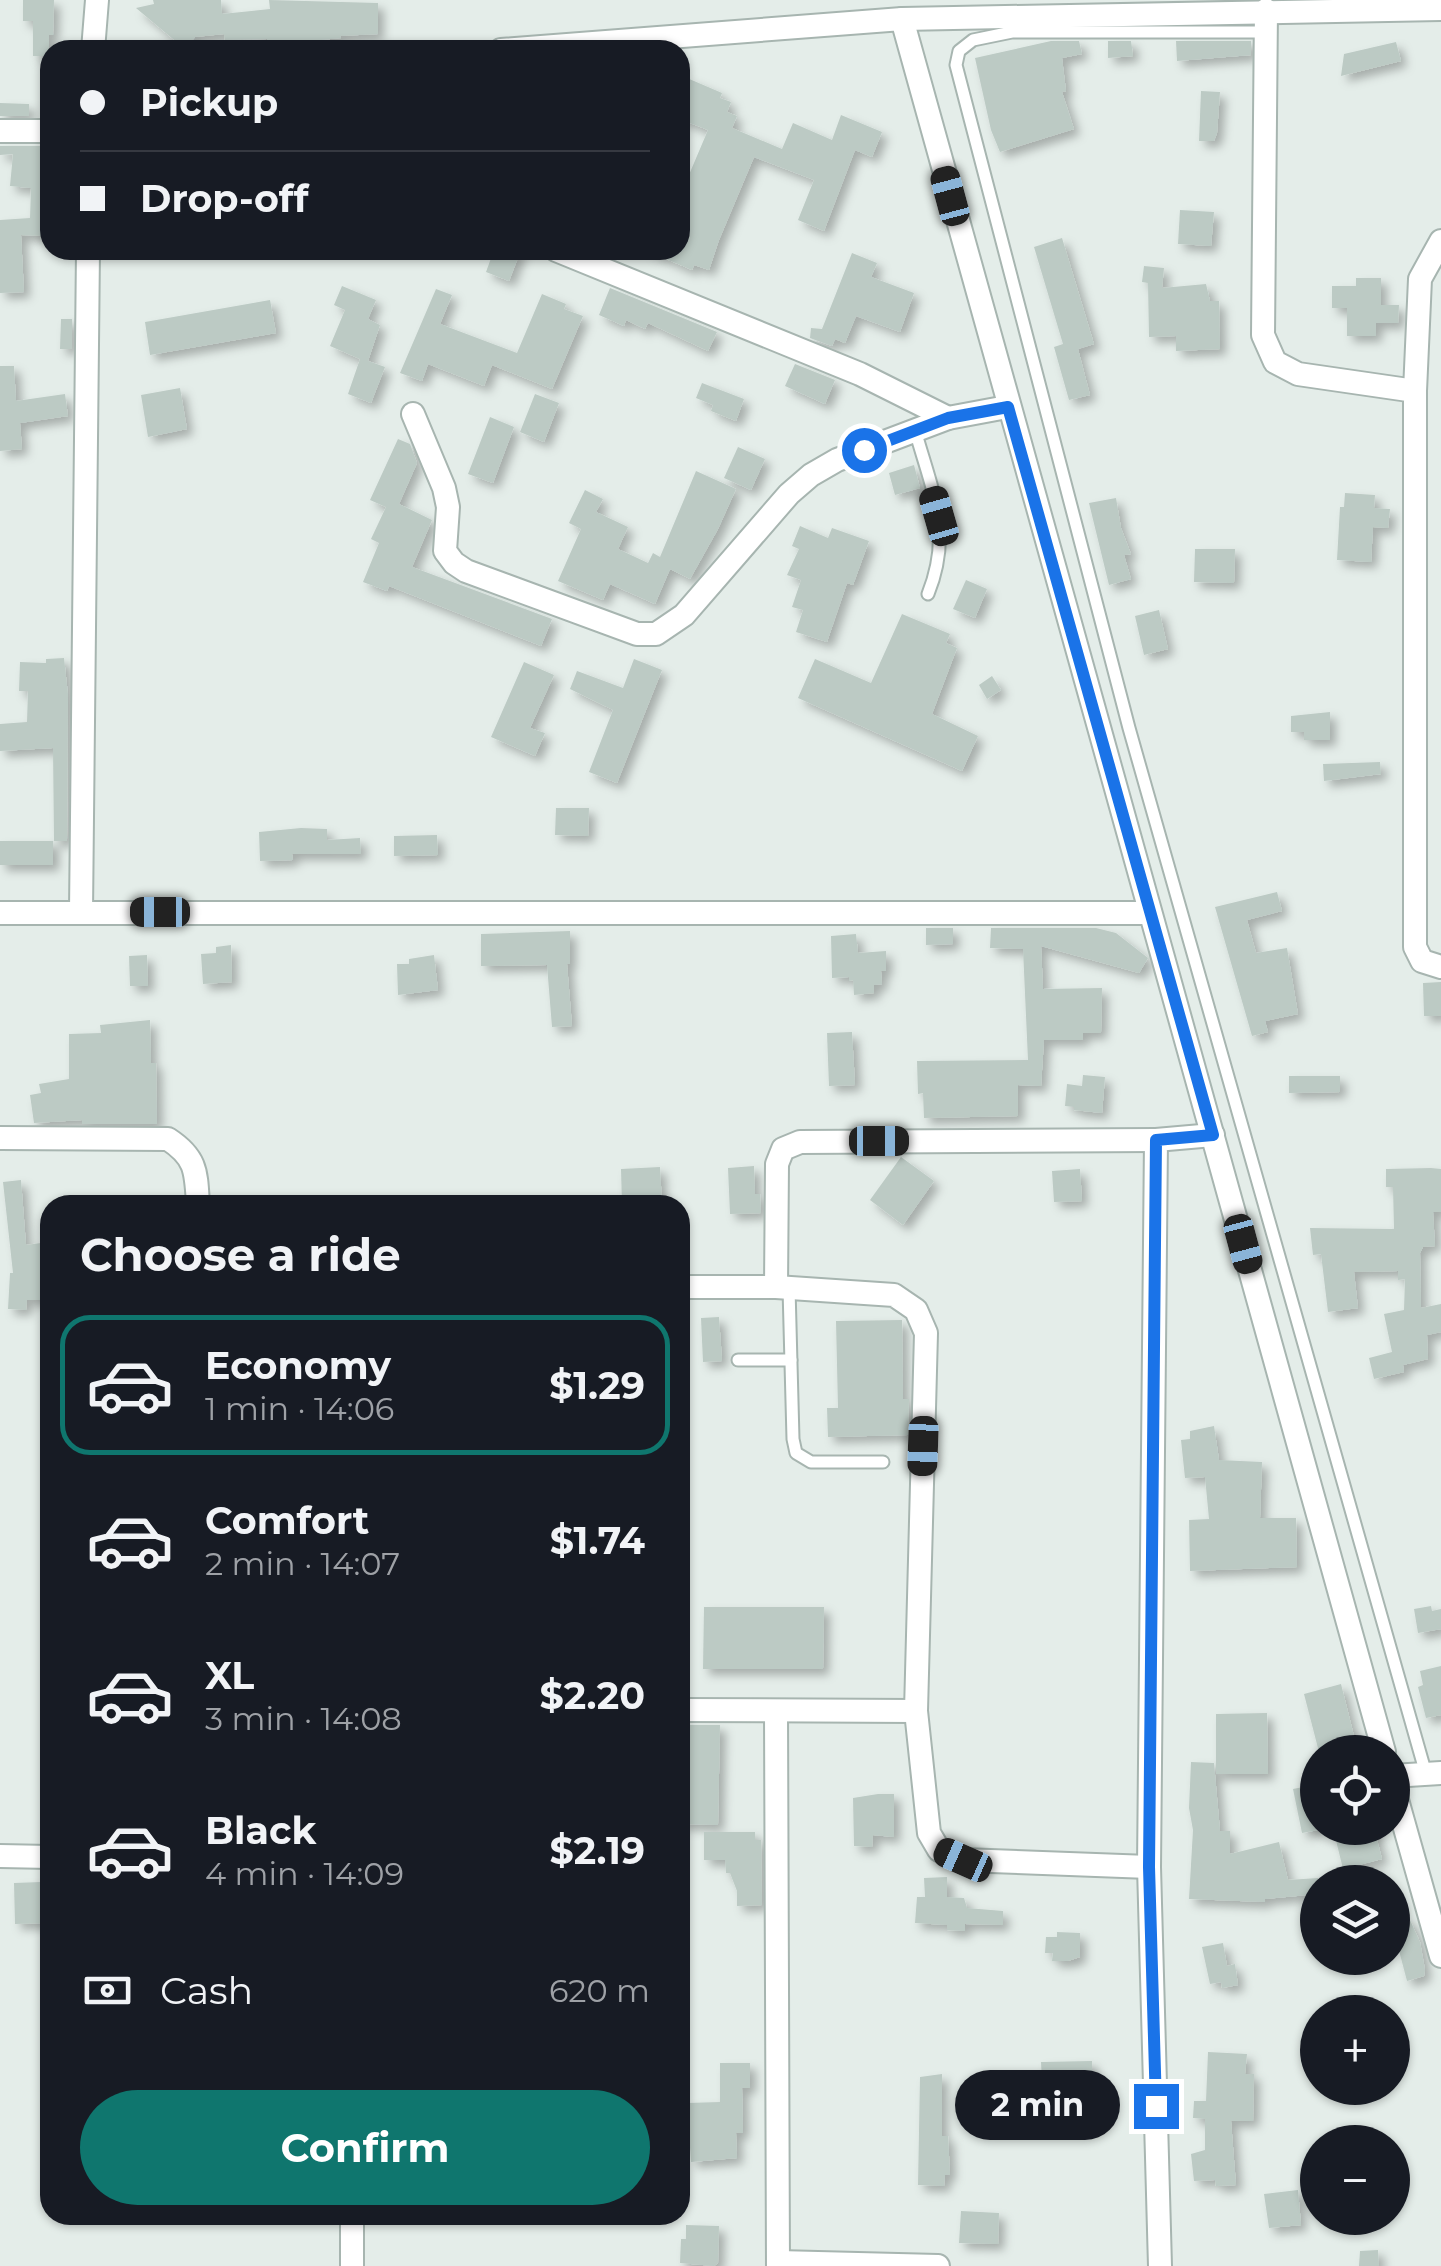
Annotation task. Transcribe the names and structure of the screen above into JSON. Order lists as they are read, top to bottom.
{
  "page": {
    "banner": ["Pickup", "Drop-off"],
    "heading": "Choose a ride",
    "list": [
      {
        "name": "Economy",
        "note": "1 min · 14:06",
        "value": "$1.29"
      },
      {
        "name": "Comfort",
        "note": "2 min · 14:07",
        "value": "$1.74"
      },
      {
        "name": "XL",
        "note": "3 min · 14:08",
        "value": "$2.20"
      },
      {
        "name": "Black",
        "note": "4 min · 14:09",
        "value": "$2.19"
      }
    ],
    "map_buttons": ["+", "−"],
    "pay": ["Cash", "620 m"],
    "bubble": "2 min",
    "buttons": "Confirm"
  }
}
